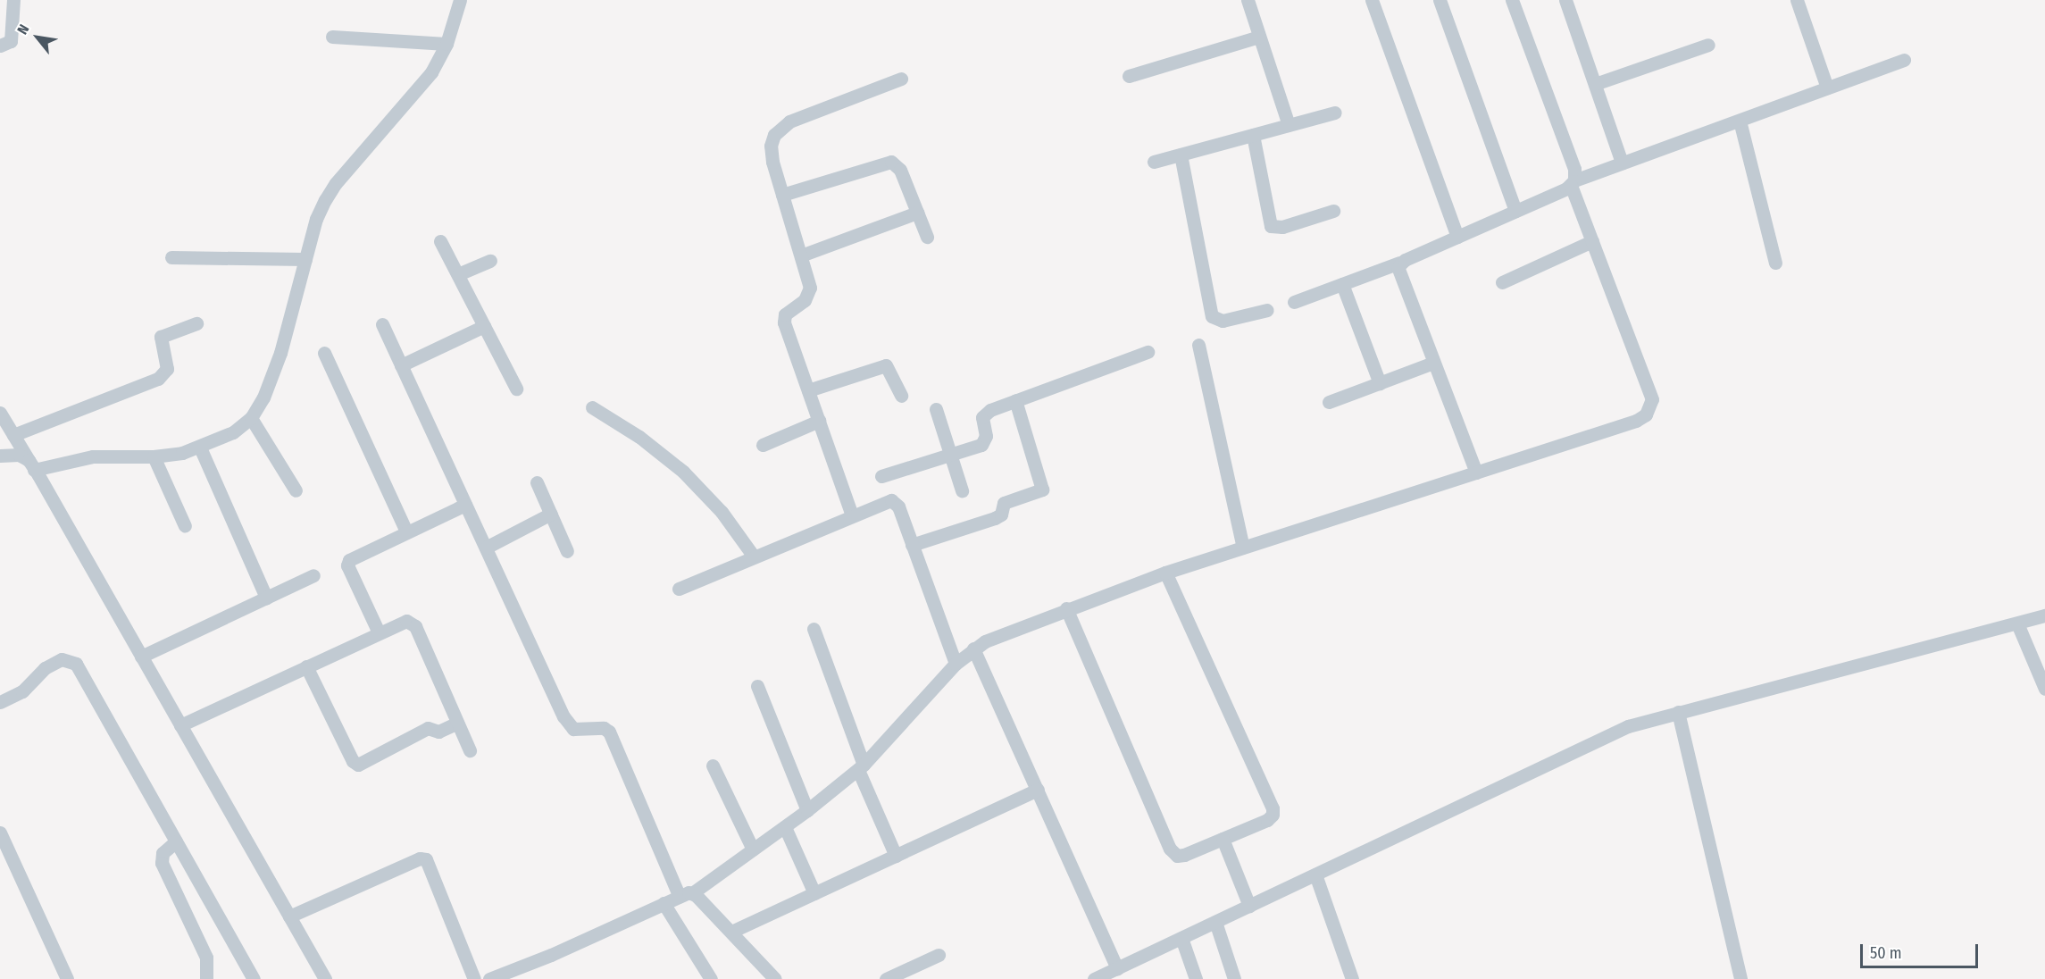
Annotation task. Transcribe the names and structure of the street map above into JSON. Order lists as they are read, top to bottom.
{
  "scale_bar": "50 m",
  "north": "top left"
}
